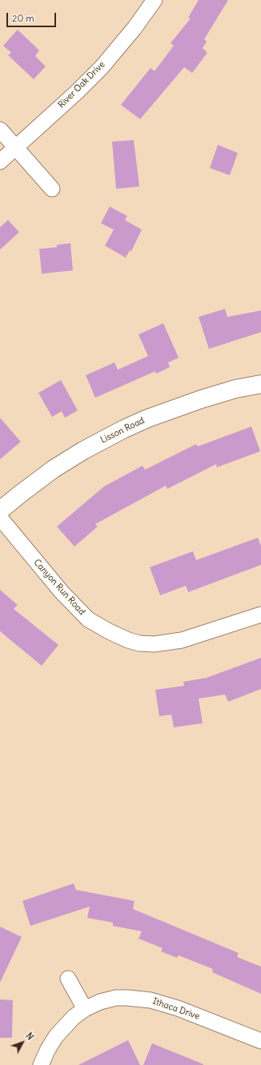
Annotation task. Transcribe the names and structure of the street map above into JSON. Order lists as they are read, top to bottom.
{
  "streets": {
    "street": [
      "River Oak Drive",
      "Lisson Road",
      "Canyon Run Road",
      "Ithaca Drive"
    ]
  },
  "scale_bar": "20 m",
  "north": "top right"
}
